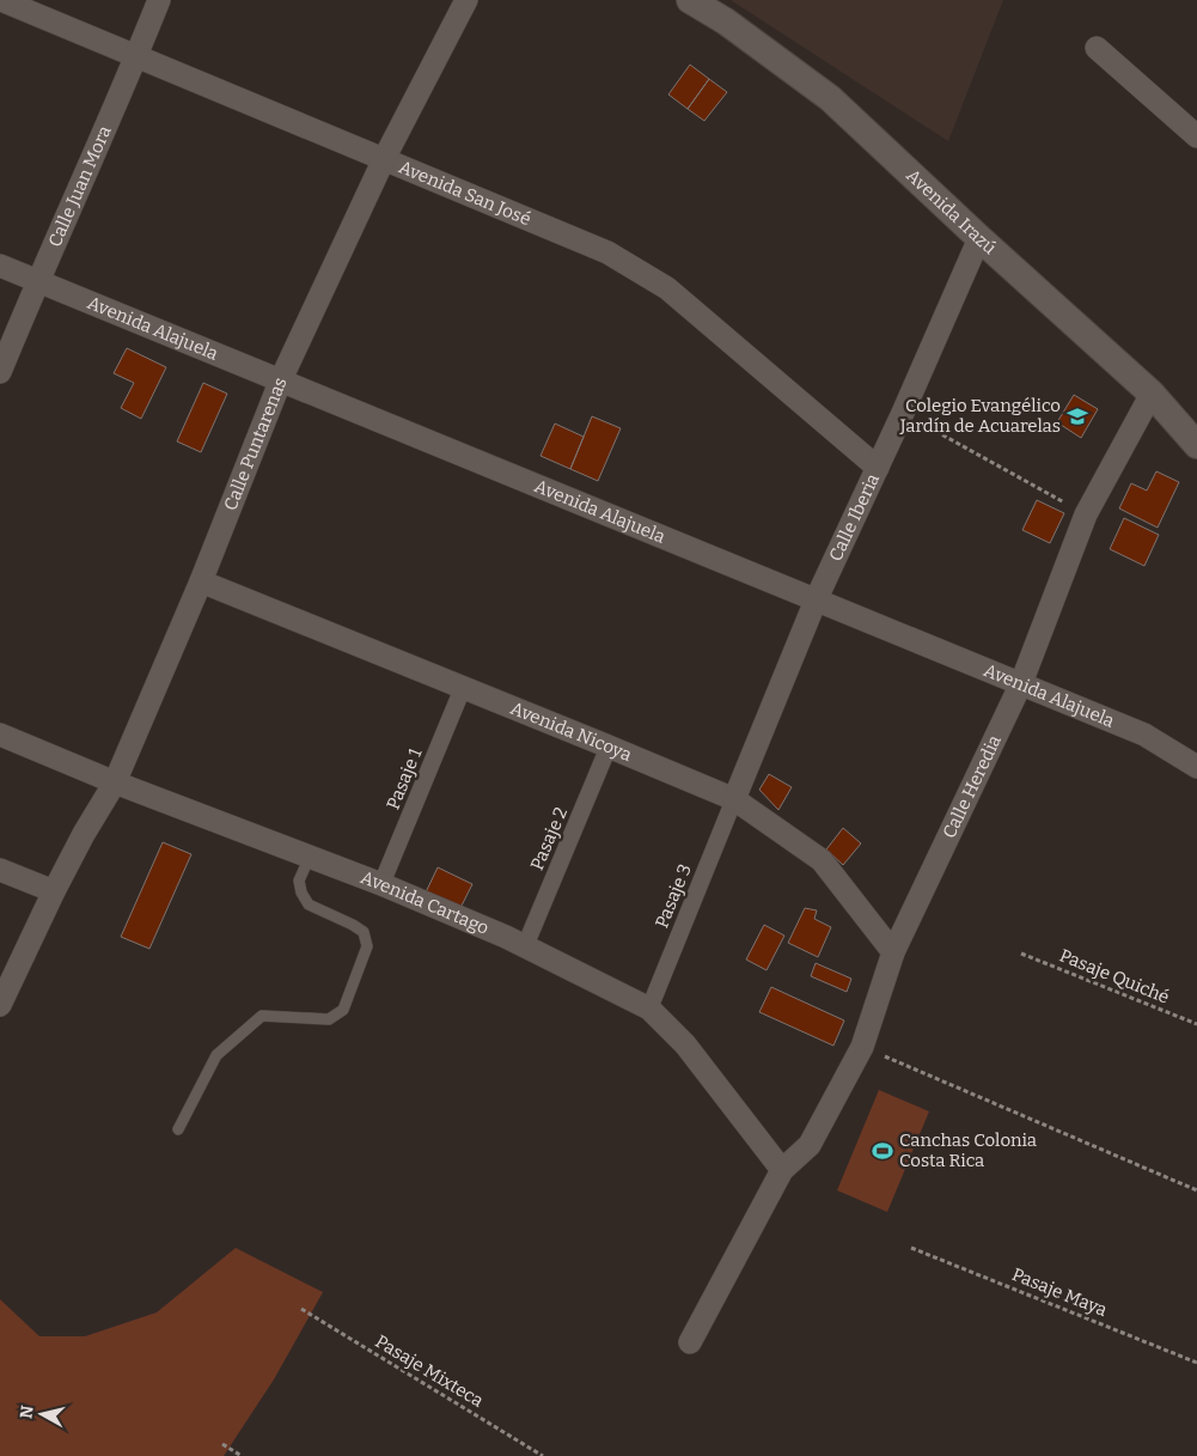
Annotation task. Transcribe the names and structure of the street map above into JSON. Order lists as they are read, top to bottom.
{
  "streets": {
    "street": [
      "Calle Juan Mora",
      "Avenida San José",
      "Avenida Irazú",
      "Avenida Alajuela",
      "Calle Puntarenas",
      "Calle Iberia",
      "Avenida Nicoya",
      "Pasaje 1",
      "Calle Heredia",
      "Pasaje 2",
      "Pasaje 3",
      "Avenida Cartago"
    ],
    "path": ["Pasaje Quiché", "Pasaje Maya", "Pasaje Mixteca"]
  },
  "crossings": [
    ["Calle Juan Mora", "Avenida San José"],
    ["Calle Juan Mora", "Avenida Alajuela"],
    ["Avenida San José", "Calle Puntarenas"],
    ["Avenida San José", "Calle Iberia"],
    ["Avenida Irazú", "Calle Iberia"],
    ["Avenida Irazú", "Calle Heredia"],
    ["Avenida Alajuela", "Calle Puntarenas"],
    ["Avenida Alajuela", "Calle Iberia"],
    ["Avenida Alajuela", "Calle Heredia"],
    ["Calle Puntarenas", "Avenida Nicoya"],
    ["Calle Puntarenas", "Avenida Cartago"],
    ["Calle Iberia", "Avenida Nicoya"],
    ["Calle Iberia", "Pasaje 3"],
    ["Avenida Nicoya", "Pasaje 1"],
    ["Avenida Nicoya", "Calle Heredia"],
    ["Avenida Nicoya", "Pasaje 2"],
    ["Avenida Nicoya", "Pasaje 3"],
    ["Pasaje 1", "Avenida Cartago"],
    ["Calle Heredia", "Avenida Cartago"],
    ["Pasaje 2", "Avenida Cartago"],
    ["Pasaje 3", "Avenida Cartago"]
  ],
  "places": {
    "school or university": ["Colegio Evangélico Jardín de Acuarelas"],
    "sports": ["Canchas Colonia Costa Rica"]
  },
  "north": "left"
}
